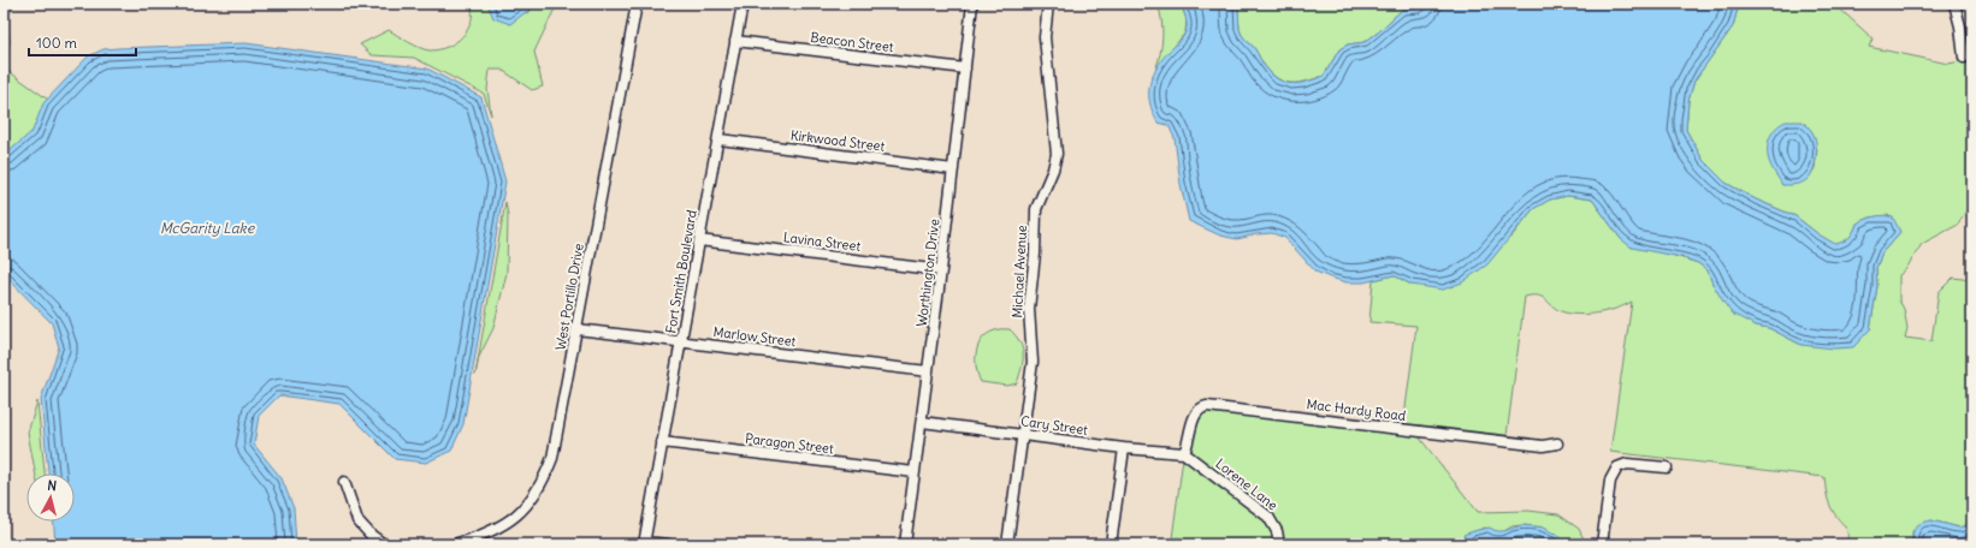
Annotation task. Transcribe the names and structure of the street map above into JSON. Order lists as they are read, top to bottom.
{
  "streets": {
    "street": [
      "Beacon Street",
      "Kirkwood Street",
      "Lavina Street",
      "Fort Smith Boulevard",
      "Michael Avenue",
      "Worthington Drive",
      "West Portillo Drive",
      "Marlow Street",
      "Mac Hardy Road",
      "Cary Street",
      "Paragon Street",
      "Lorene Lane"
    ]
  },
  "crossings": [
    ["Beacon Street", "Fort Smith Boulevard"],
    ["Beacon Street", "Worthington Drive"],
    ["Kirkwood Street", "Fort Smith Boulevard"],
    ["Kirkwood Street", "Worthington Drive"],
    ["Lavina Street", "Fort Smith Boulevard"],
    ["Lavina Street", "Worthington Drive"],
    ["Fort Smith Boulevard", "Marlow Street"],
    ["Fort Smith Boulevard", "Paragon Street"],
    ["Michael Avenue", "Cary Street"],
    ["Worthington Drive", "Marlow Street"],
    ["Worthington Drive", "Cary Street"],
    ["Worthington Drive", "Paragon Street"],
    ["West Portillo Drive", "Marlow Street"],
    ["Mac Hardy Road", "Cary Street"],
    ["Mac Hardy Road", "Lorene Lane"],
    ["Cary Street", "Lorene Lane"]
  ],
  "water": ["McGarity Lake"],
  "scale_bar": "100 m",
  "north": "top"
}
